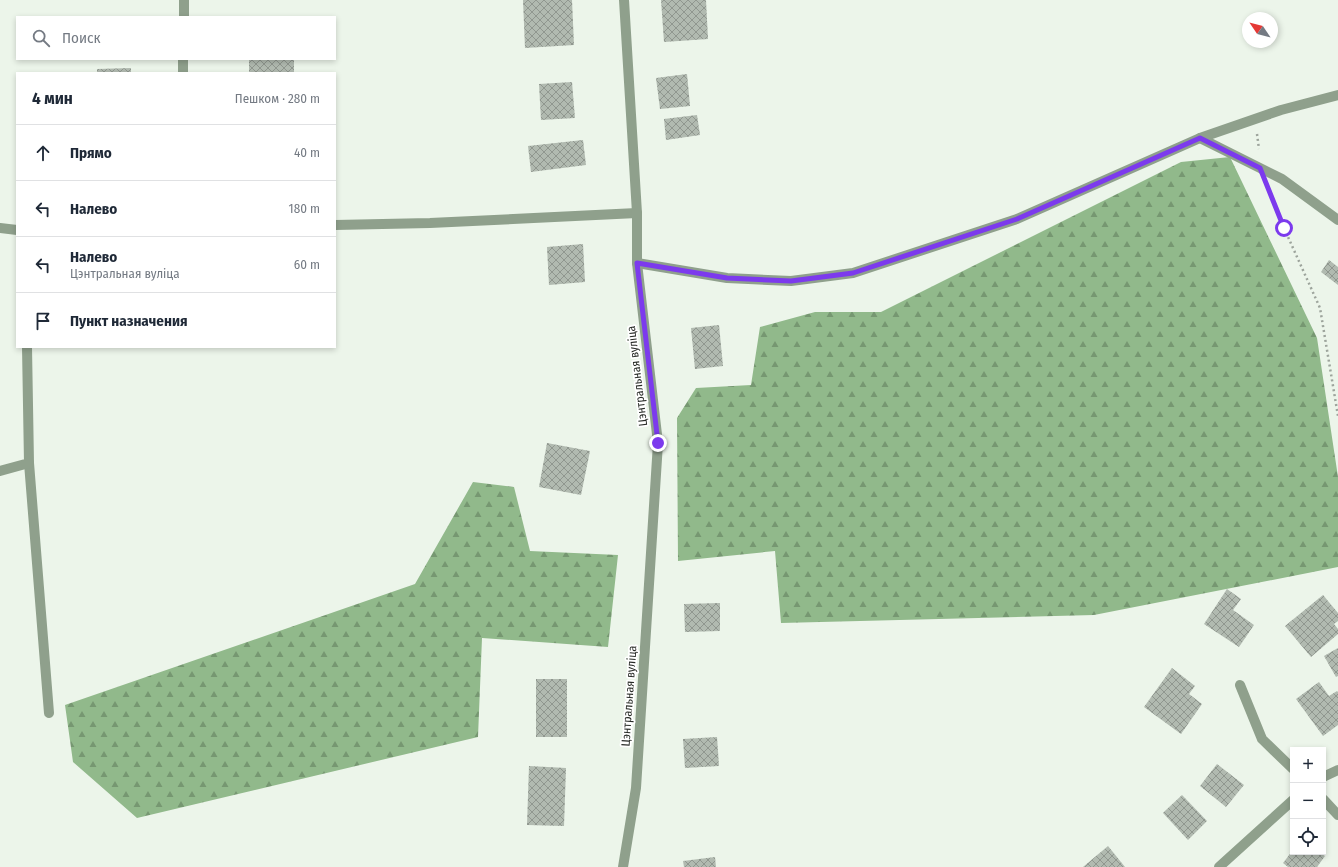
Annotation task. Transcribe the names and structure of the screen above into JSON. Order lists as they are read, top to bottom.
{
  "streets": {
    "street": ["Цэнтральная вуліца"]
  },
  "north": "top left",
  "page": {
    "search": "Поиск",
    "heading": ["4 мин", "Пешком · 280 m"],
    "list": [
      ["Прямо", "40 m"],
      ["Налево", "180 m"],
      ["Налево", "Цэнтральная вуліца", "60 m"],
      "Пункт назначения"
    ],
    "map_buttons": ["+", "−"]
  }
}
